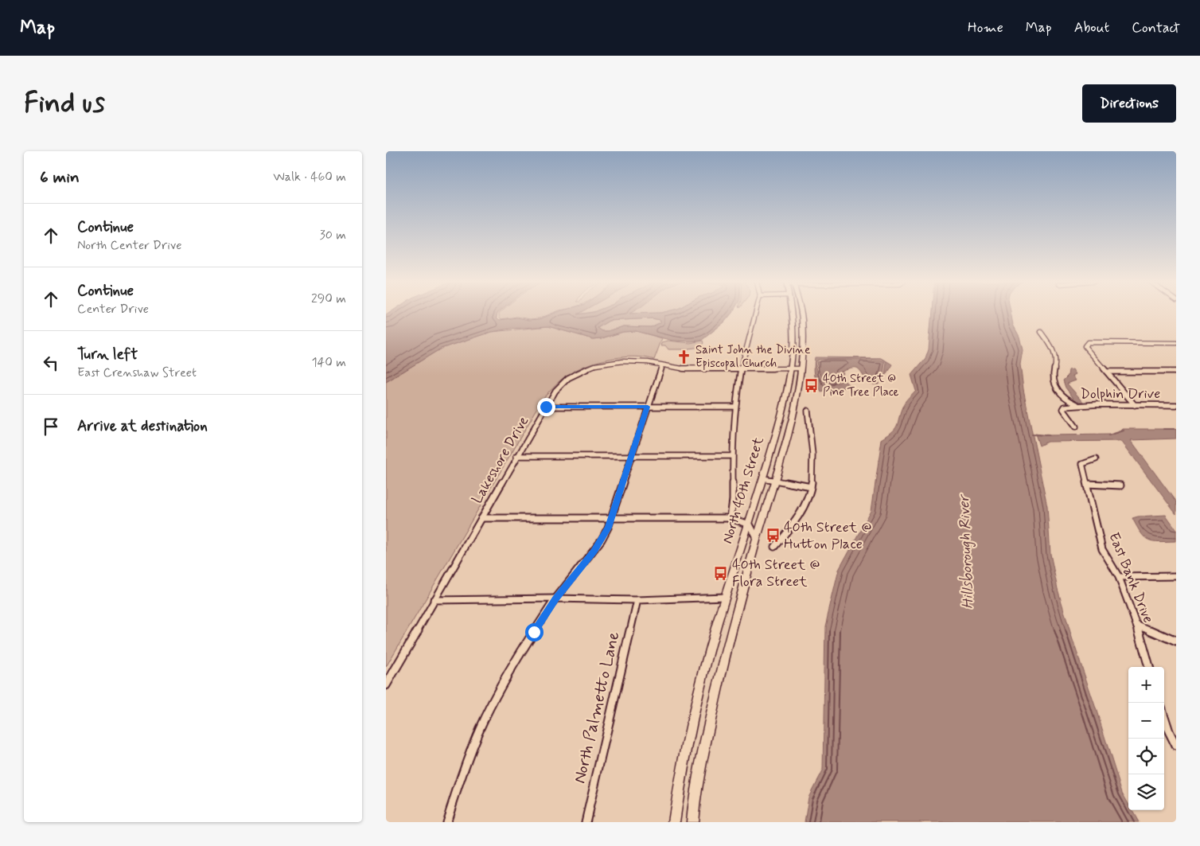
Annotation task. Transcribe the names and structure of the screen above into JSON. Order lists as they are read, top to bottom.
{
  "streets": {
    "main road": ["North 40th Street"],
    "street": [
      "Dolphin Drive",
      "Lakeshore Drive",
      "East Bank Drive",
      "North Palmetto Lane"
    ]
  },
  "crossings": [
    ["Lakeshore Drive", "North 40th Street"]
  ],
  "water": ["Hillsborough River"],
  "places": {
    "church": ["Saint John the Divine Episcopal Church"],
    "bus stop": ["40th Street @ Pine Tree Place", "40th Street @ Hutton Place", "40th Street @ Flora Street"]
  },
  "page": {
    "header": "Map",
    "nav": [
      "Home",
      "Map",
      "About",
      "Contact"
    ],
    "buttons": "Directions",
    "title": "Find us",
    "heading": ["6 min", "Walk · 460 m"],
    "list": [
      ["Continue", "North Center Drive", "30 m"],
      ["Continue", "Center Drive", "290 m"],
      ["Turn left", "East Crenshaw Street", "140 m"],
      "Arrive at destination"
    ],
    "map_buttons": ["+", "−"]
  }
}
